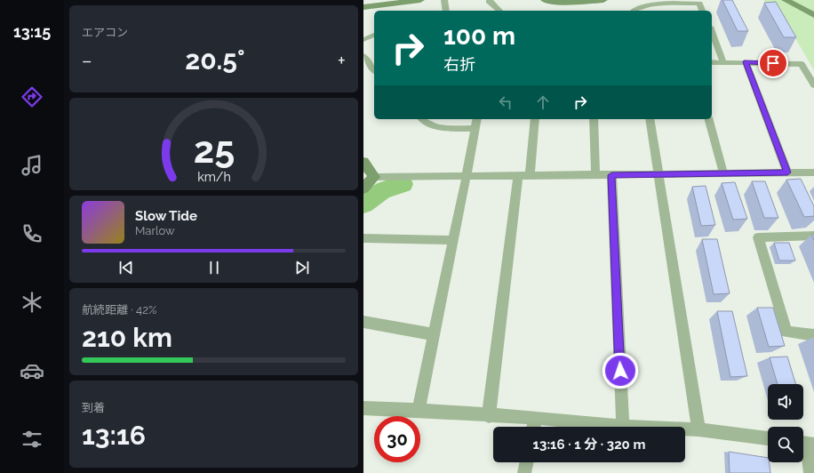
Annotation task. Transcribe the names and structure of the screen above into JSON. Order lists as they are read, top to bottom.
{
  "page": {
    "tabs": "13:15",
    "tile": [
      "エアコン",
      ["航続距離 · 42%", "210 km"],
      ["到着", "13:16"]
    ],
    "turn": ["100 m", "右折"],
    "heat": ["−", "20.5°", "+"],
    "song": ["Slow Tide", "Marlow"],
    "limit": "30",
    "trip": "13:16 · 1 分 · 320 m",
    "gauge": ["25", "km/h"]
  }
}
